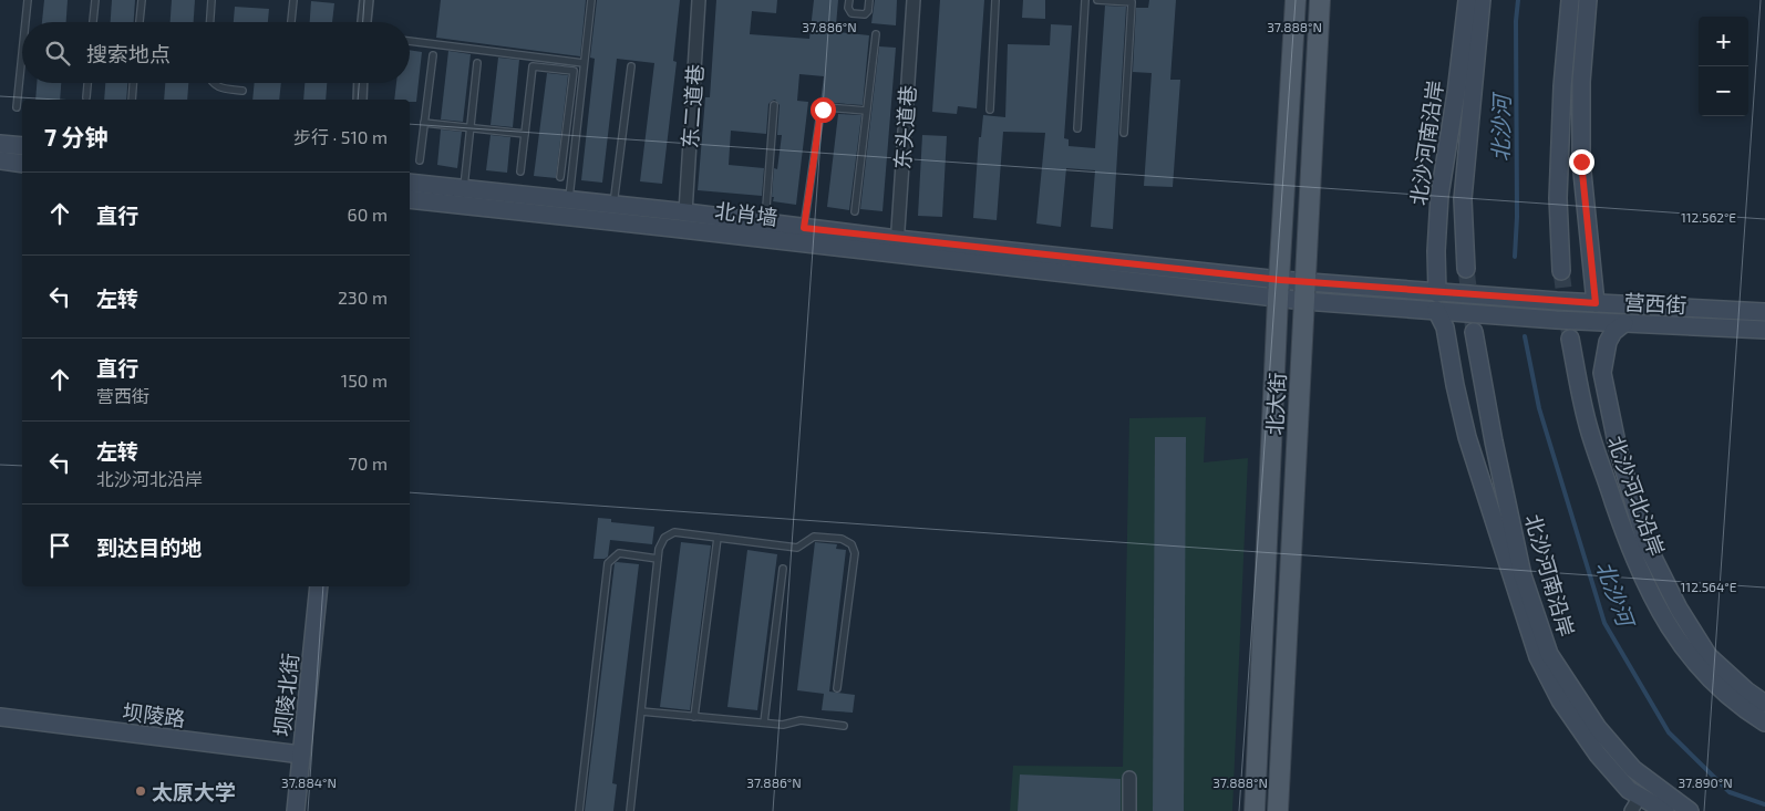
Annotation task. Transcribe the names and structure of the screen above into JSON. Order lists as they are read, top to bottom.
{
  "streets": {
    "main road": ["北大街"],
    "street": [
      "东二道巷",
      "东头道巷",
      "北沙河南沿岸",
      "北肖墙",
      "营西街",
      "北沙河北沿岸",
      "坝陵北街",
      "坝陵路"
    ]
  },
  "crossings": [
    ["东头道巷", "北肖墙"],
    ["北沙河南沿岸", "营西街"],
    ["北肖墙", "营西街"],
    ["营西街", "北大街"],
    ["坝陵北街", "坝陵路"]
  ],
  "water": ["北沙河"],
  "places": ["太原大学"],
  "page": {
    "map_buttons": ["+", "−"],
    "search": "搜索地点",
    "heading": ["7 分钟", "步行 · 510 m"],
    "list": [
      ["直行", "60 m"],
      ["左转", "230 m"],
      ["直行", "营西街", "150 m"],
      ["左转", "北沙河北沿岸", "70 m"],
      "到达目的地"
    ]
  },
  "coordinates": [
    "37.886°N",
    "37.888°N",
    "112.562°E",
    "112.564°E",
    "37.884°N",
    "37.890°N"
  ]
}
